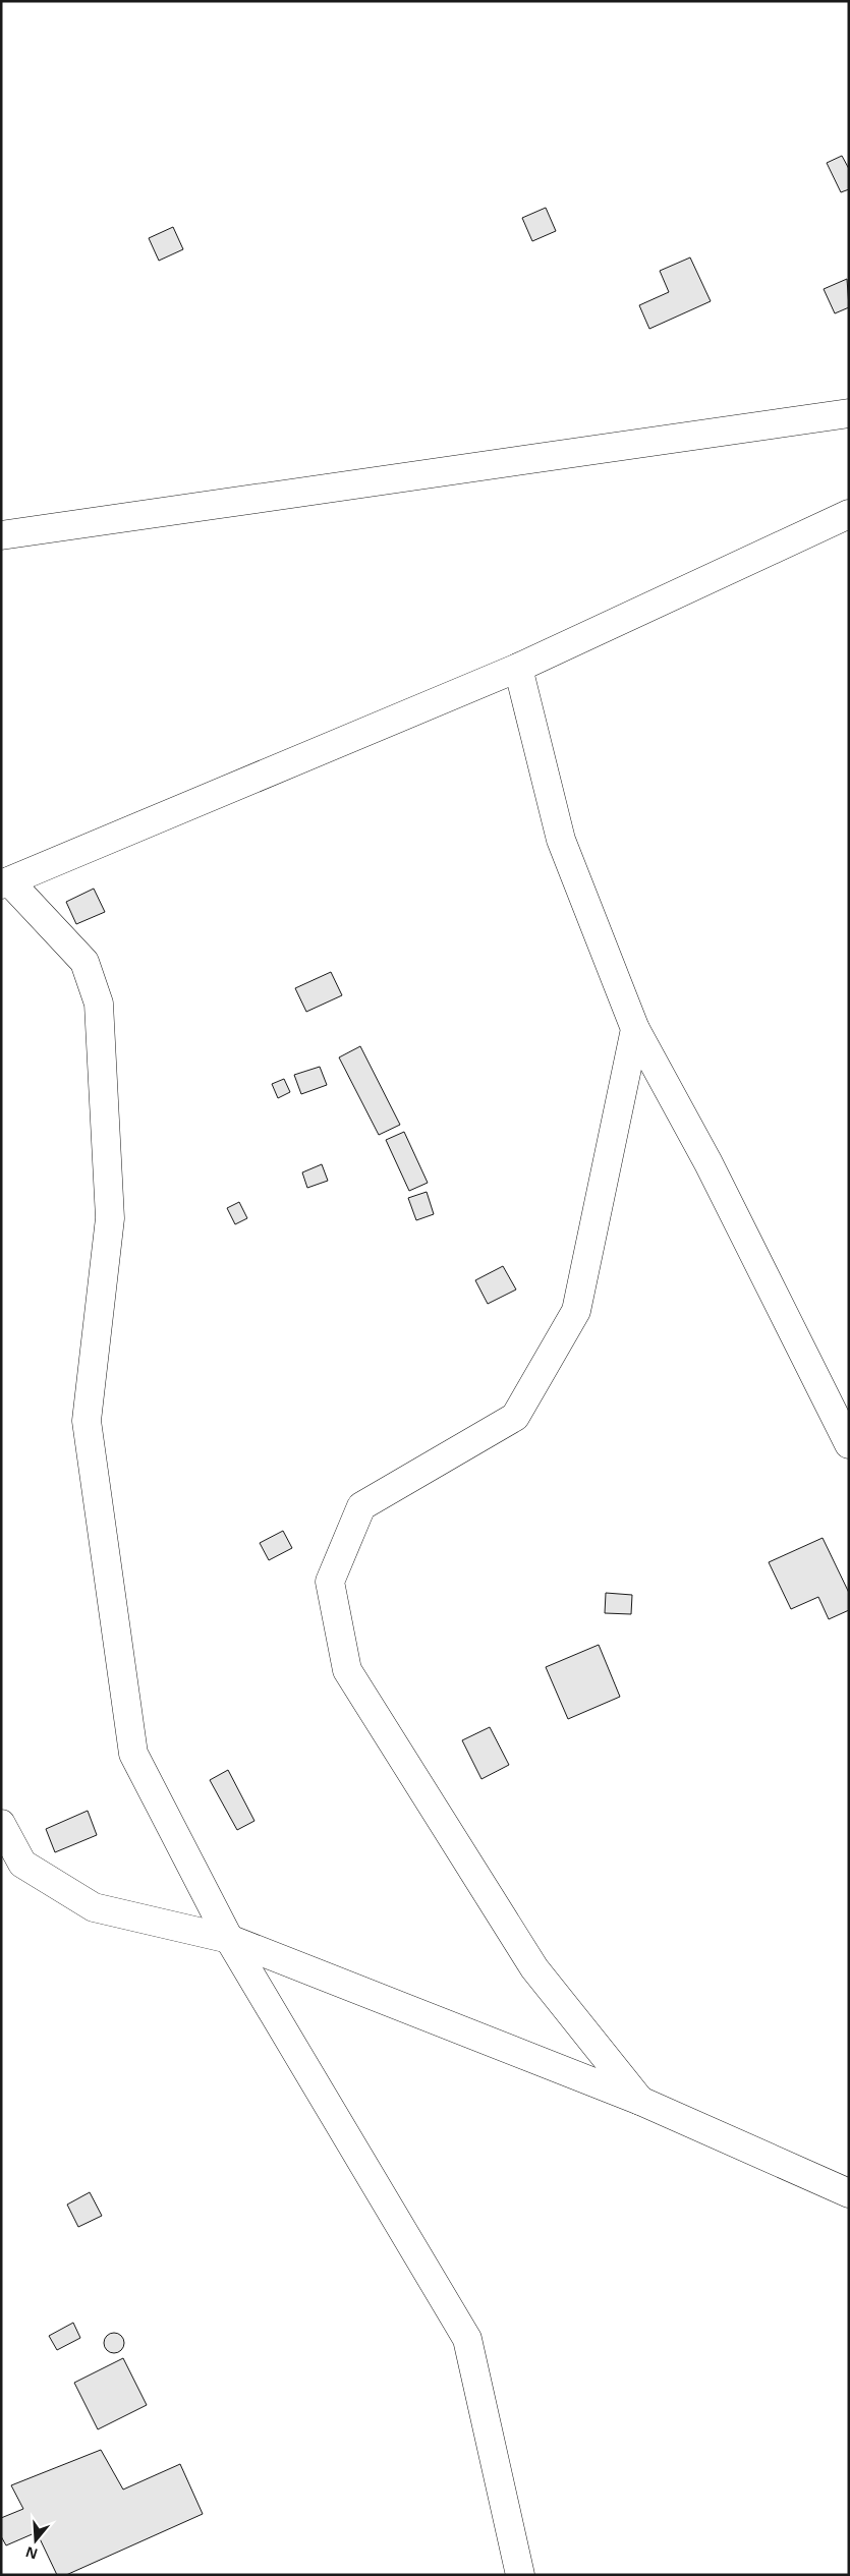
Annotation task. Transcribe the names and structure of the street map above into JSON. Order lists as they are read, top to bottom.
{
  "north": "bottom"
}
